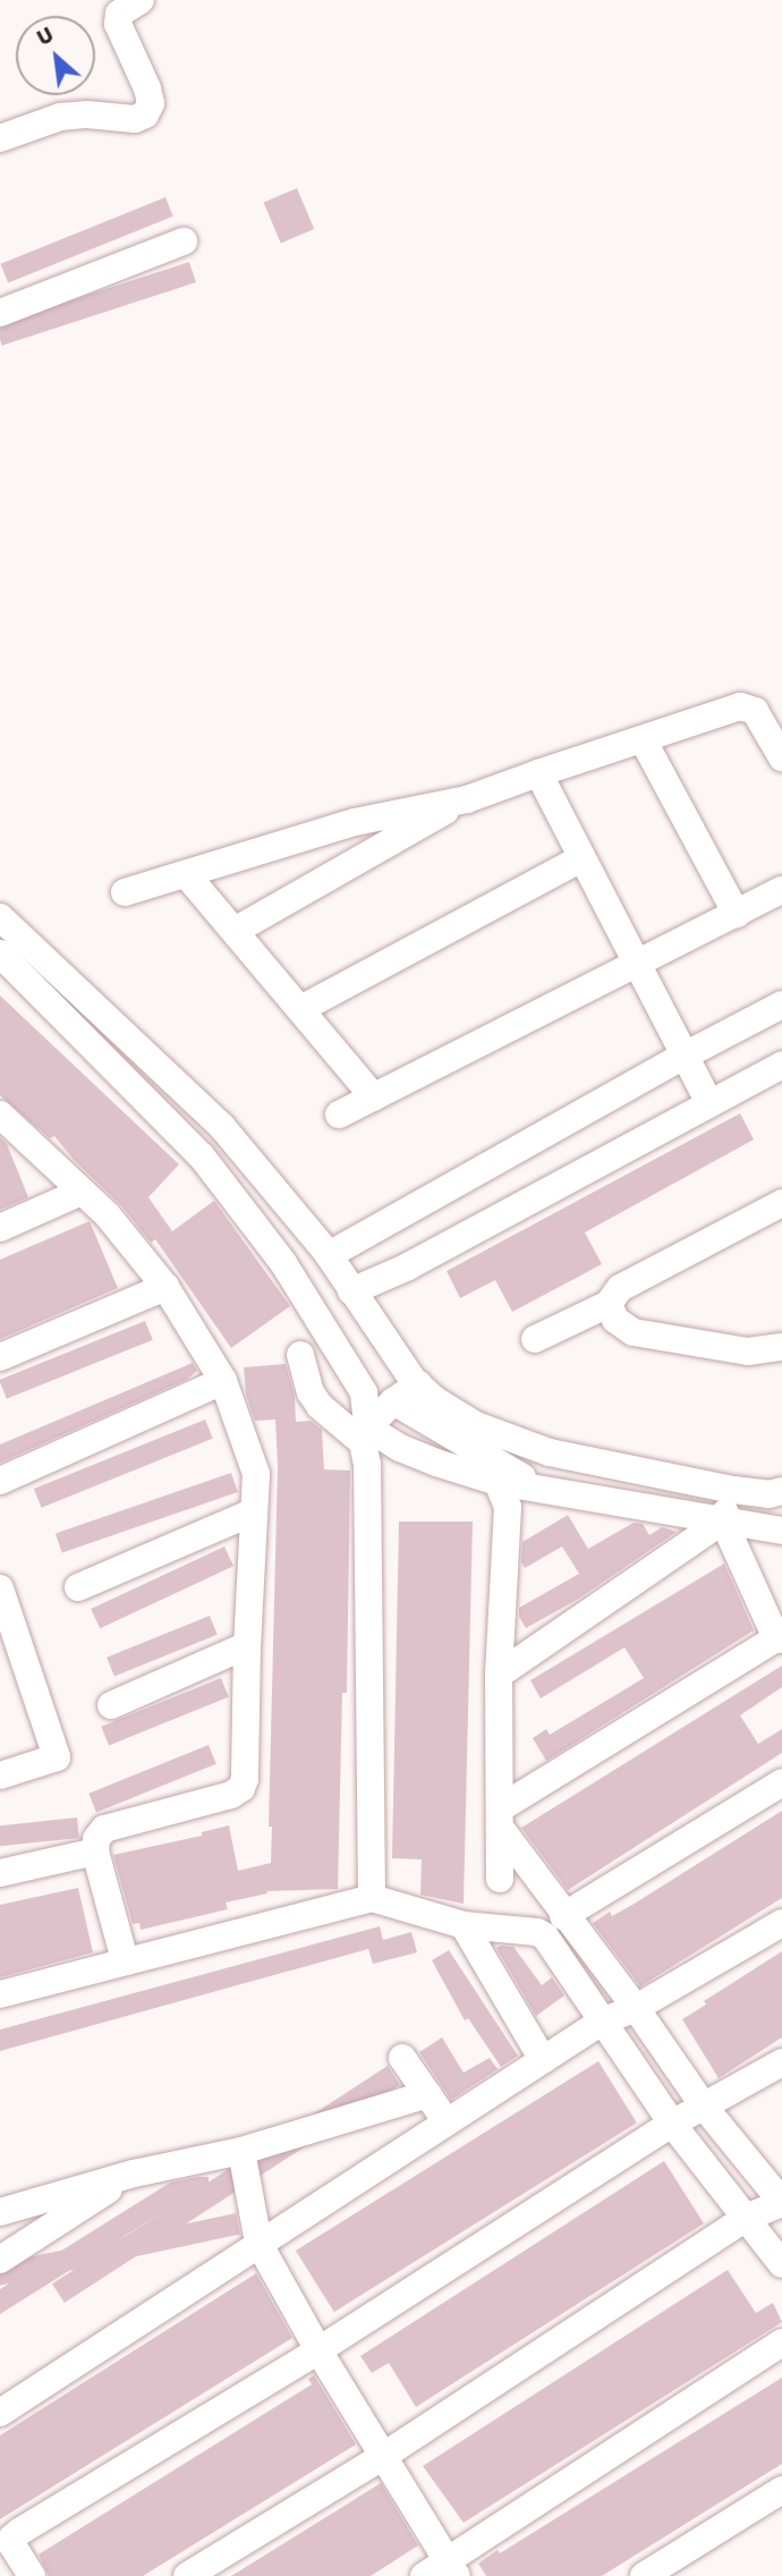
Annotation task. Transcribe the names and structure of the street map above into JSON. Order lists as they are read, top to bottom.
{
  "north": "top left"
}
